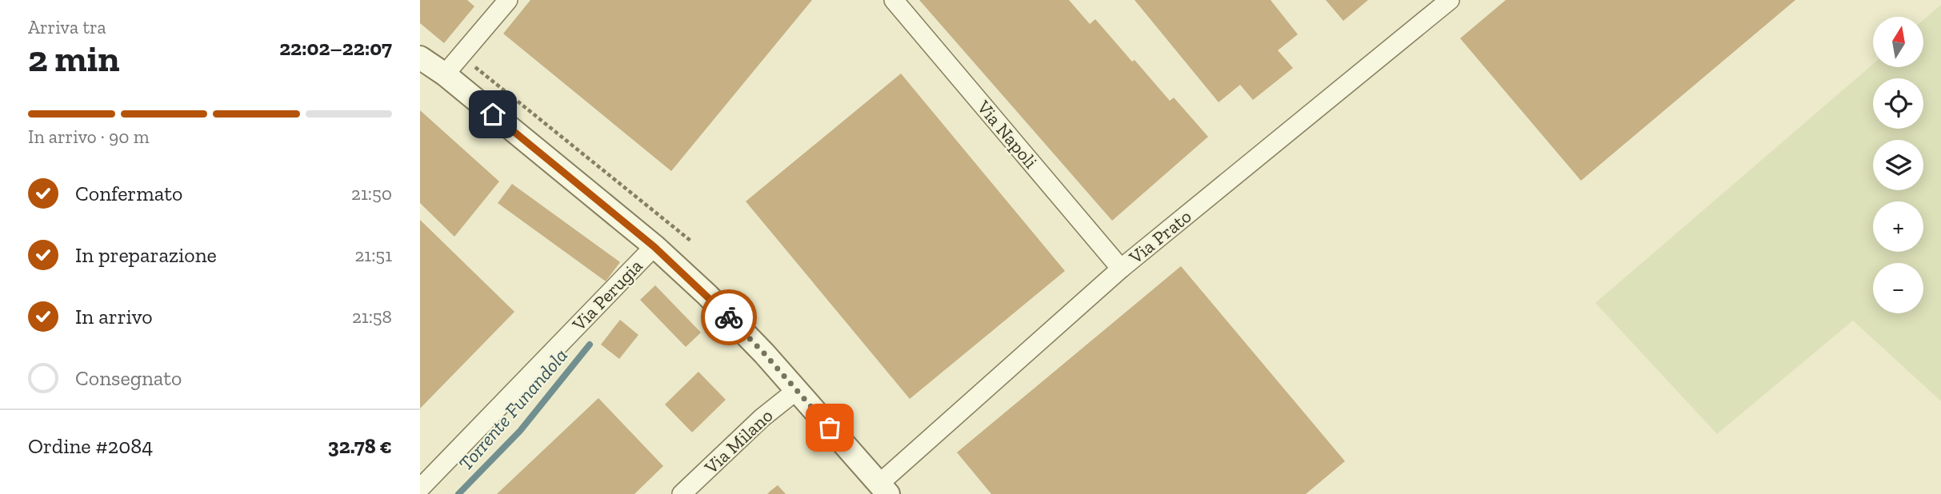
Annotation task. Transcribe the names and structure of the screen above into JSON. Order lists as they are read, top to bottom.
{
  "streets": {
    "street": [
      "Via Napoli",
      "Via Prato",
      "Via Perugia",
      "Via Milano"
    ]
  },
  "crossings": [
    ["Via Napoli", "Via Prato"]
  ],
  "water": ["Torrente Funandola"],
  "north": "top",
  "page": {
    "heading": ["2 min", "Arriva tra", "22:02–22:07"],
    "panel": ["Ordine #2084", "32.78 €"],
    "map_buttons": ["+", "−"],
    "bar": "In arrivo · 90 m",
    "list": [
      ["Confermato", "21:50"],
      ["In preparazione", "21:51"],
      ["In arrivo", "21:58"],
      "Consegnato"
    ]
  }
}
